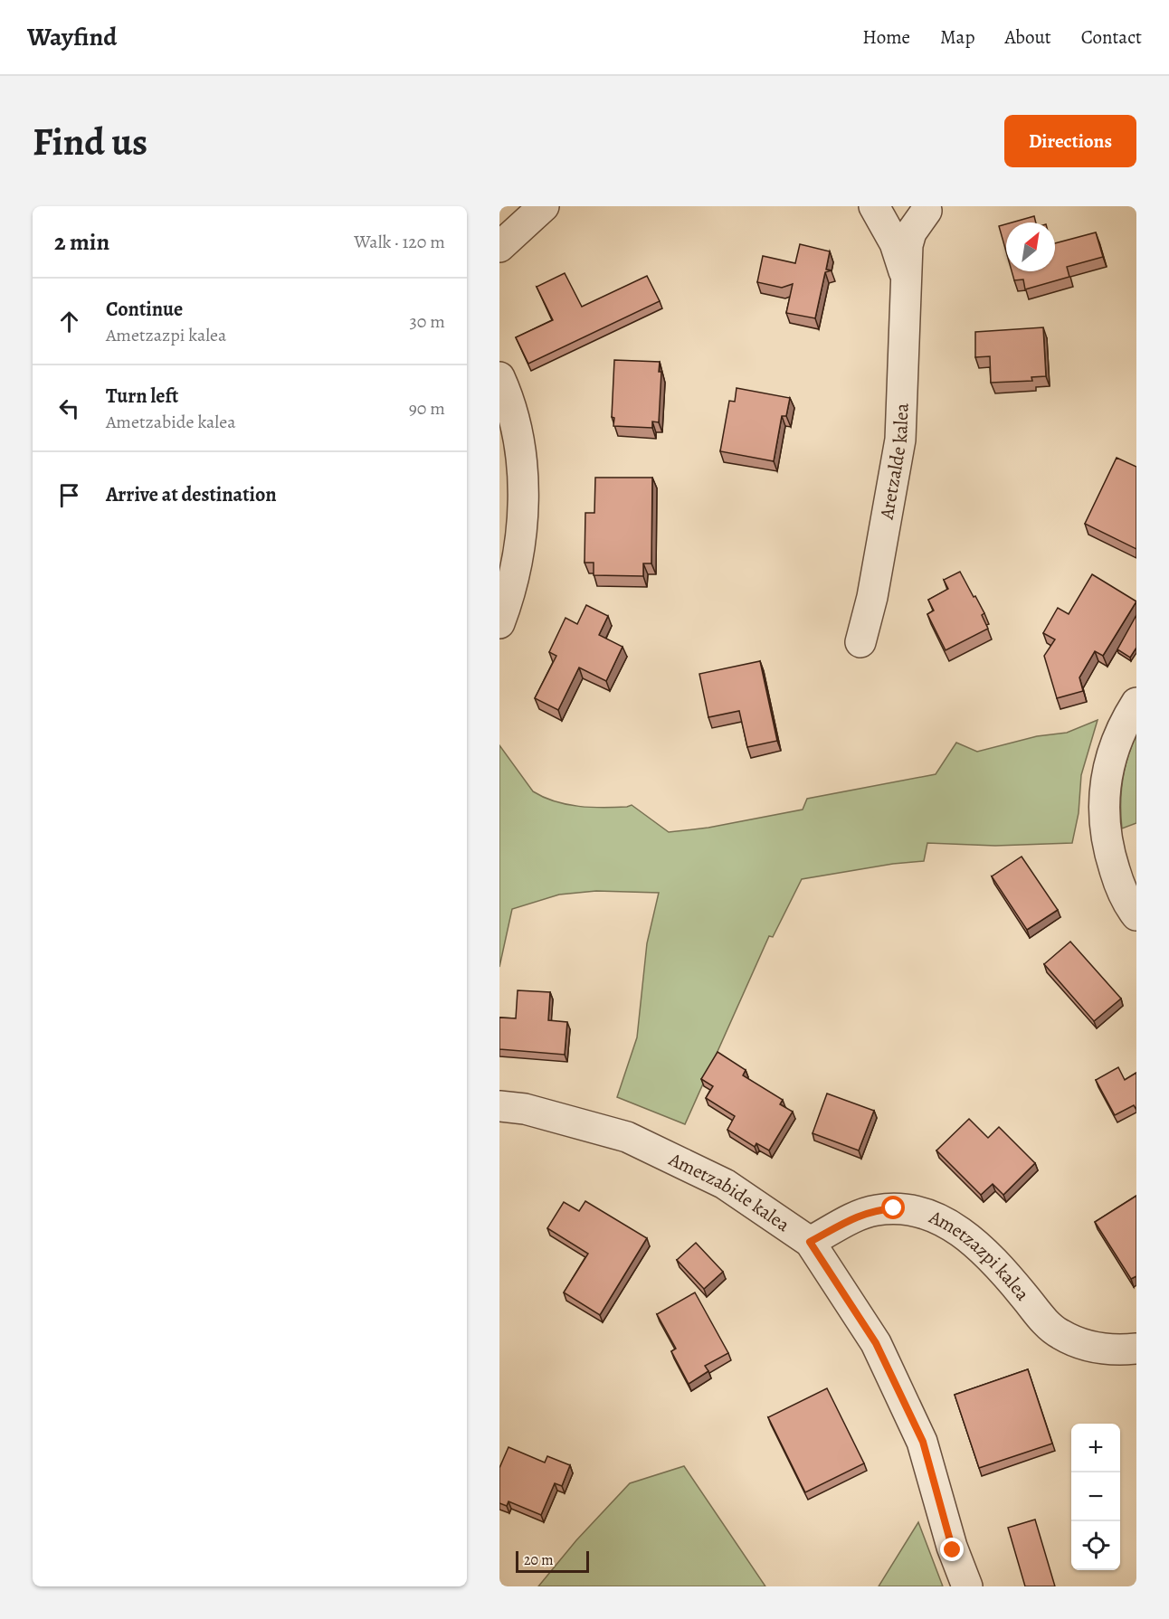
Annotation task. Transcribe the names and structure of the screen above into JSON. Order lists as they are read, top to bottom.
{
  "streets": {
    "street": ["Aretzalde kalea", "Ametzabide kalea", "Ametzazpi kalea"]
  },
  "crossings": [
    ["Ametzabide kalea", "Ametzazpi kalea"]
  ],
  "scale_bar": "20 m",
  "north": "top right",
  "page": {
    "header": "Wayfind",
    "nav": [
      "Home",
      "Map",
      "About",
      "Contact"
    ],
    "buttons": "Directions",
    "title": "Find us",
    "heading": ["2 min", "Walk · 120 m"],
    "list": [
      ["Continue", "Ametzazpi kalea", "30 m"],
      ["Turn left", "Ametzabide kalea", "90 m"],
      "Arrive at destination"
    ],
    "map_buttons": ["+", "−"],
    "scale": "20 m"
  }
}
